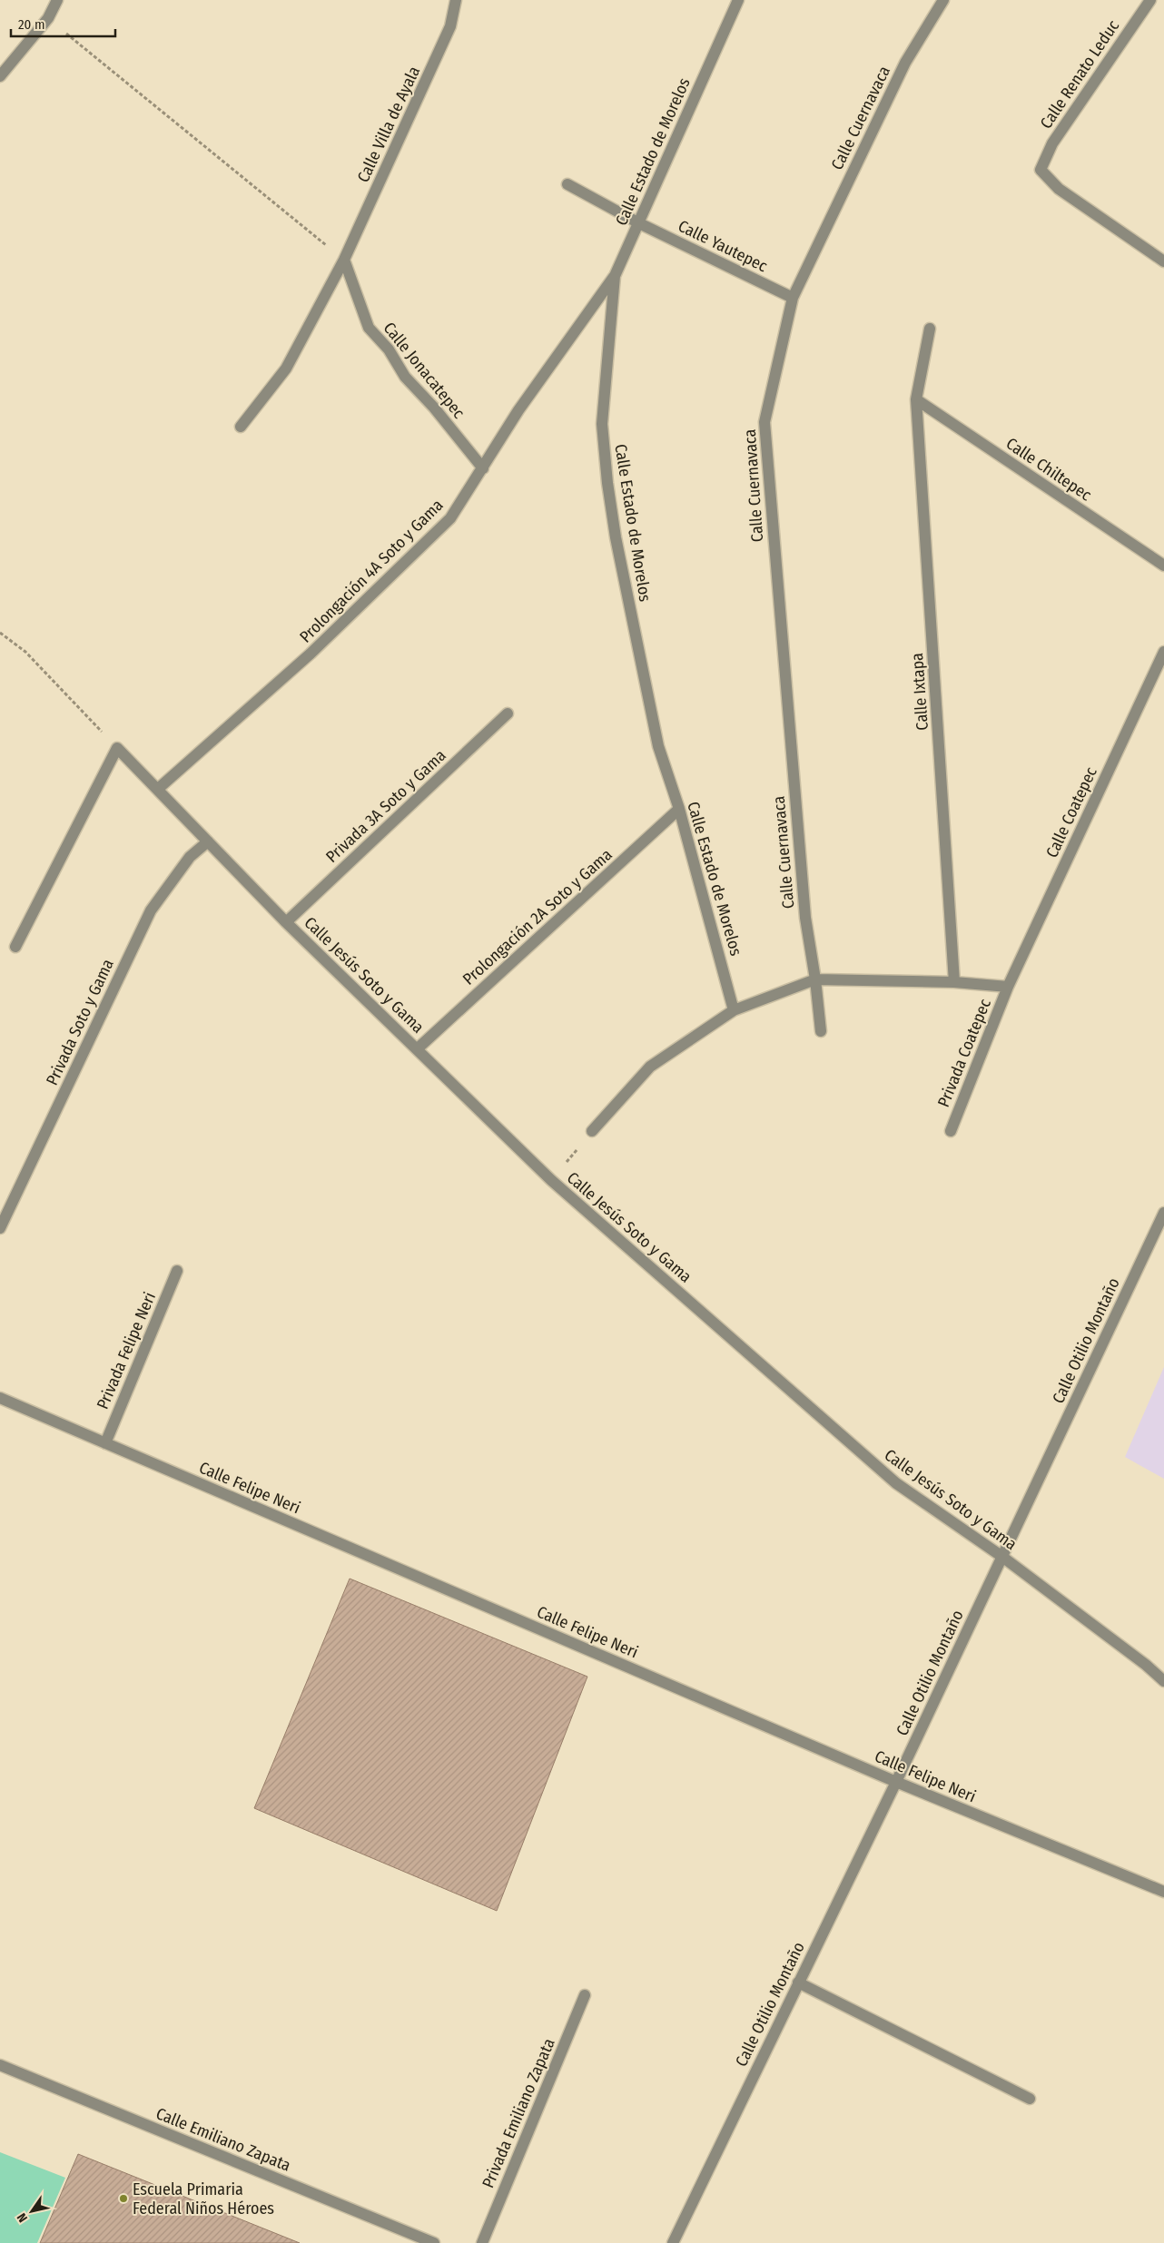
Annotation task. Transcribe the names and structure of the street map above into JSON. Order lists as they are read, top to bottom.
{
  "streets": {
    "street": [
      "Calle Renato Leduc",
      "Calle Cuernavaca",
      "Calle Villa de Ayala",
      "Calle Estado de Morelos",
      "Calle Yautepec",
      "Calle Jonacatepec",
      "Calle Chiltepec",
      "Prolongación 4A Soto y Gama",
      "Calle Ixtapa",
      "Privada 3A Soto y Gama",
      "Calle Coatepec",
      "Prolongación 2A Soto y Gama",
      "Calle Jesús Soto y Gama",
      "Privada Soto y Gama",
      "Privada Coatepec",
      "Calle Otilio Montaño",
      "Privada Felipe Neri",
      "Calle Felipe Neri",
      "Privada Emiliano Zapata",
      "Calle Emiliano Zapata"
    ]
  },
  "crossings": [
    ["Calle Cuernavaca", "Calle Yautepec"],
    ["Calle Villa de Ayala", "Calle Jonacatepec"],
    ["Calle Estado de Morelos", "Calle Yautepec"],
    ["Calle Estado de Morelos", "Prolongación 4A Soto y Gama"],
    ["Calle Estado de Morelos", "Prolongación 2A Soto y Gama"],
    ["Calle Jonacatepec", "Prolongación 4A Soto y Gama"],
    ["Calle Chiltepec", "Calle Ixtapa"],
    ["Prolongación 4A Soto y Gama", "Calle Jesús Soto y Gama"],
    ["Privada 3A Soto y Gama", "Calle Jesús Soto y Gama"],
    ["Calle Coatepec", "Privada Coatepec"],
    ["Prolongación 2A Soto y Gama", "Calle Jesús Soto y Gama"],
    ["Calle Jesús Soto y Gama", "Privada Soto y Gama"],
    ["Calle Jesús Soto y Gama", "Calle Otilio Montaño"],
    ["Calle Otilio Montaño", "Calle Felipe Neri"],
    ["Privada Felipe Neri", "Calle Felipe Neri"]
  ],
  "places": ["Escuela Primaria Federal Niños Héroes"],
  "scale_bar": "20 m",
  "north": "bottom left"
}
